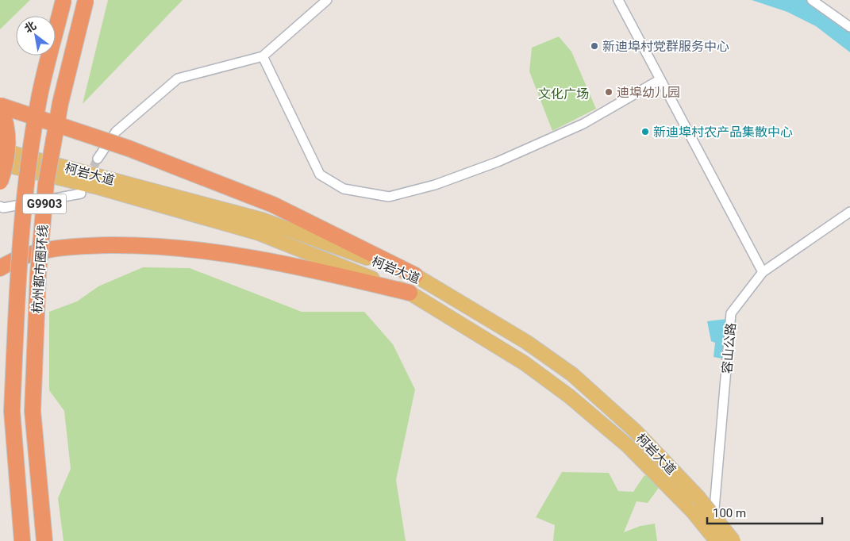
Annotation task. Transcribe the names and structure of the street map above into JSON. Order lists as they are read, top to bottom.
{
  "streets": {
    "highway": ["G9903", "杭州都市圈环线"],
    "main road": ["柯岩大道"],
    "street": ["容山公路"]
  },
  "parks": ["文化广场"],
  "places": ["新迪埠村党群服务中心", "迪埠幼儿园", "新迪埠村农产品集散中心"],
  "scale_bar": "100 m",
  "north": "top left"
}
